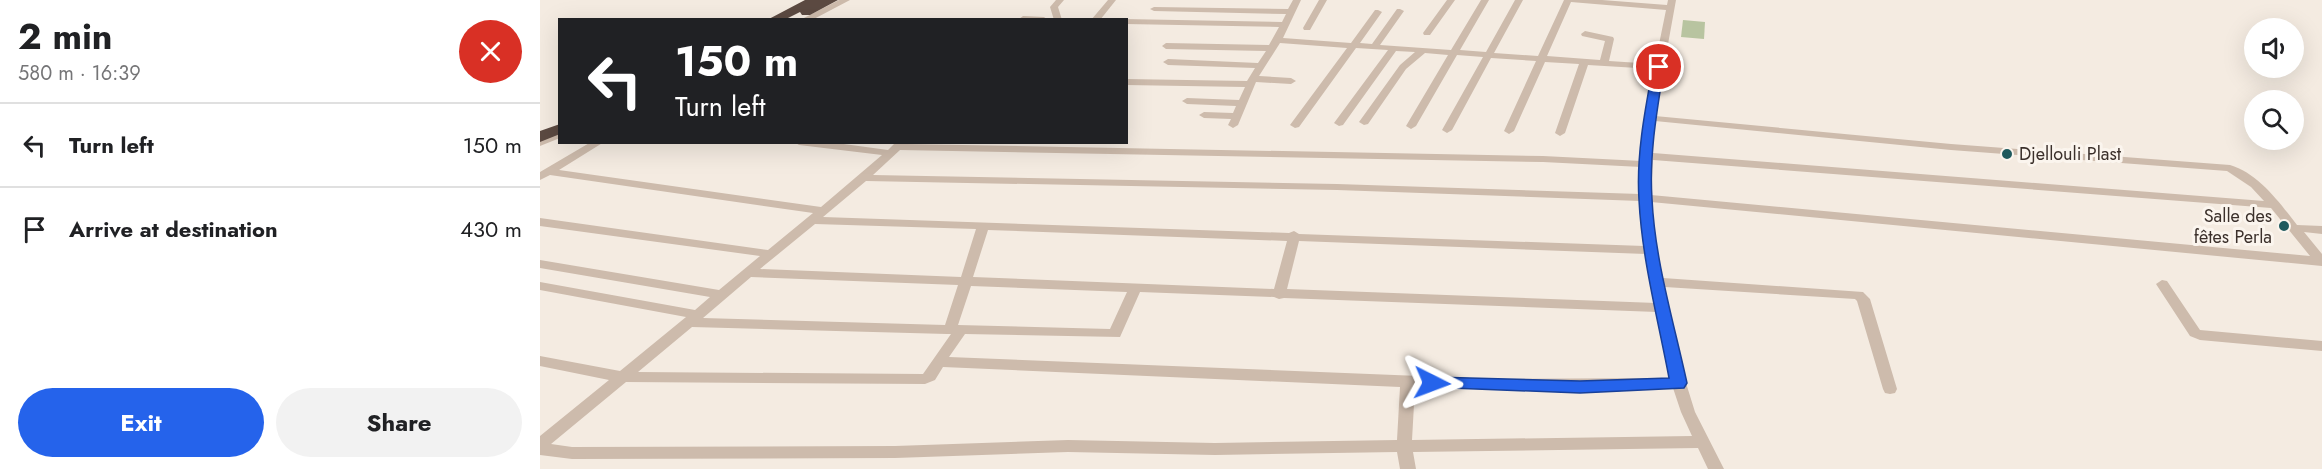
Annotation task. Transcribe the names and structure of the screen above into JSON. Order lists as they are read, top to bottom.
{
  "places": ["Djellouli Plast", "Salle des fêtes Perla"],
  "page": {
    "heading": ["2 min", "580 m · 16:39"],
    "turn": ["150 m", "Turn left"],
    "list": [
      {
        "name": "Turn left",
        "value": "150 m"
      },
      {
        "name": "Arrive at destination",
        "value": "430 m"
      }
    ],
    "buttons": ["Exit", "Share"]
  }
}
